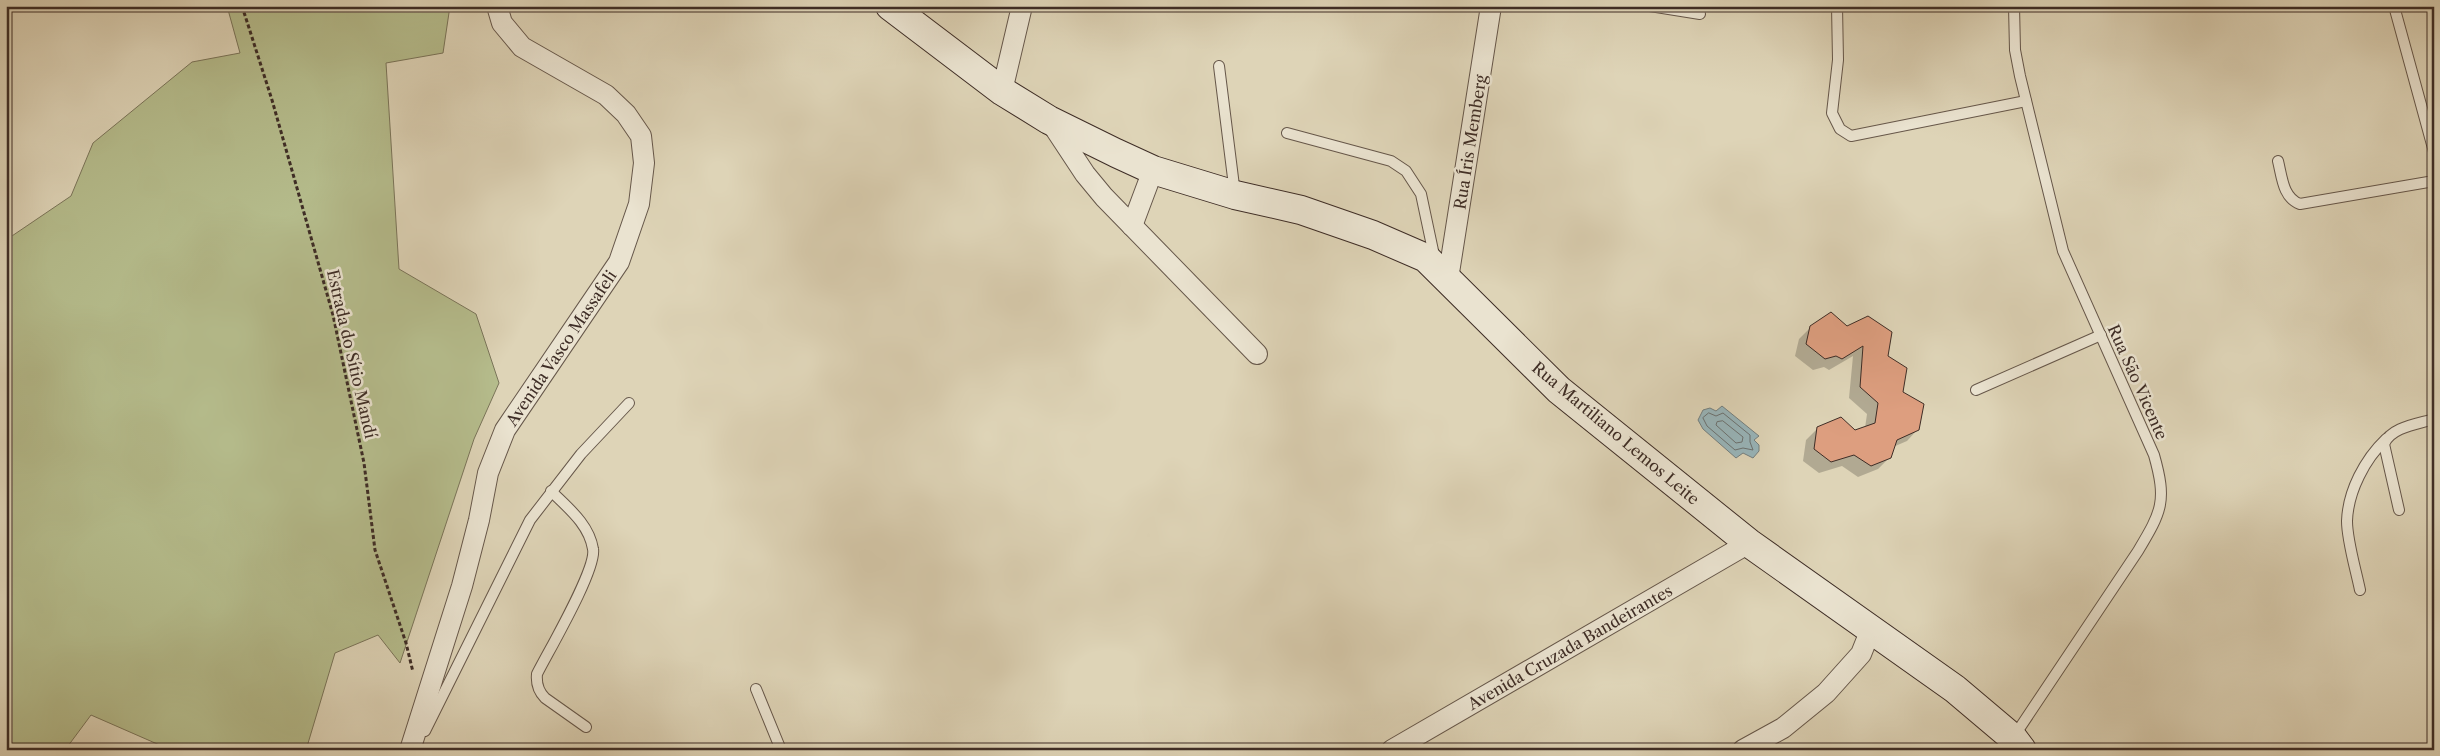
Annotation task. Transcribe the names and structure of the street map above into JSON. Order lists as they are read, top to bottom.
{
  "streets": {
    "street": [
      "Rua Íris Memberg",
      "Avenida Vasco Massafeli",
      "Rua Martiliano Lemos Leite",
      "Avenida Cruzada Bandeirantes"
    ],
    "lane": ["Rua São Vicente"],
    "path": ["Estrada do Sítio Mandí"]
  },
  "crossings": [
    ["Rua Íris Memberg", "Rua Martiliano Lemos Leite"],
    ["Avenida Vasco Massafeli", "Estrada do Sítio Mandí"],
    ["Rua São Vicente", "Rua Martiliano Lemos Leite"],
    ["Rua Martiliano Lemos Leite", "Avenida Cruzada Bandeirantes"]
  ]
}
